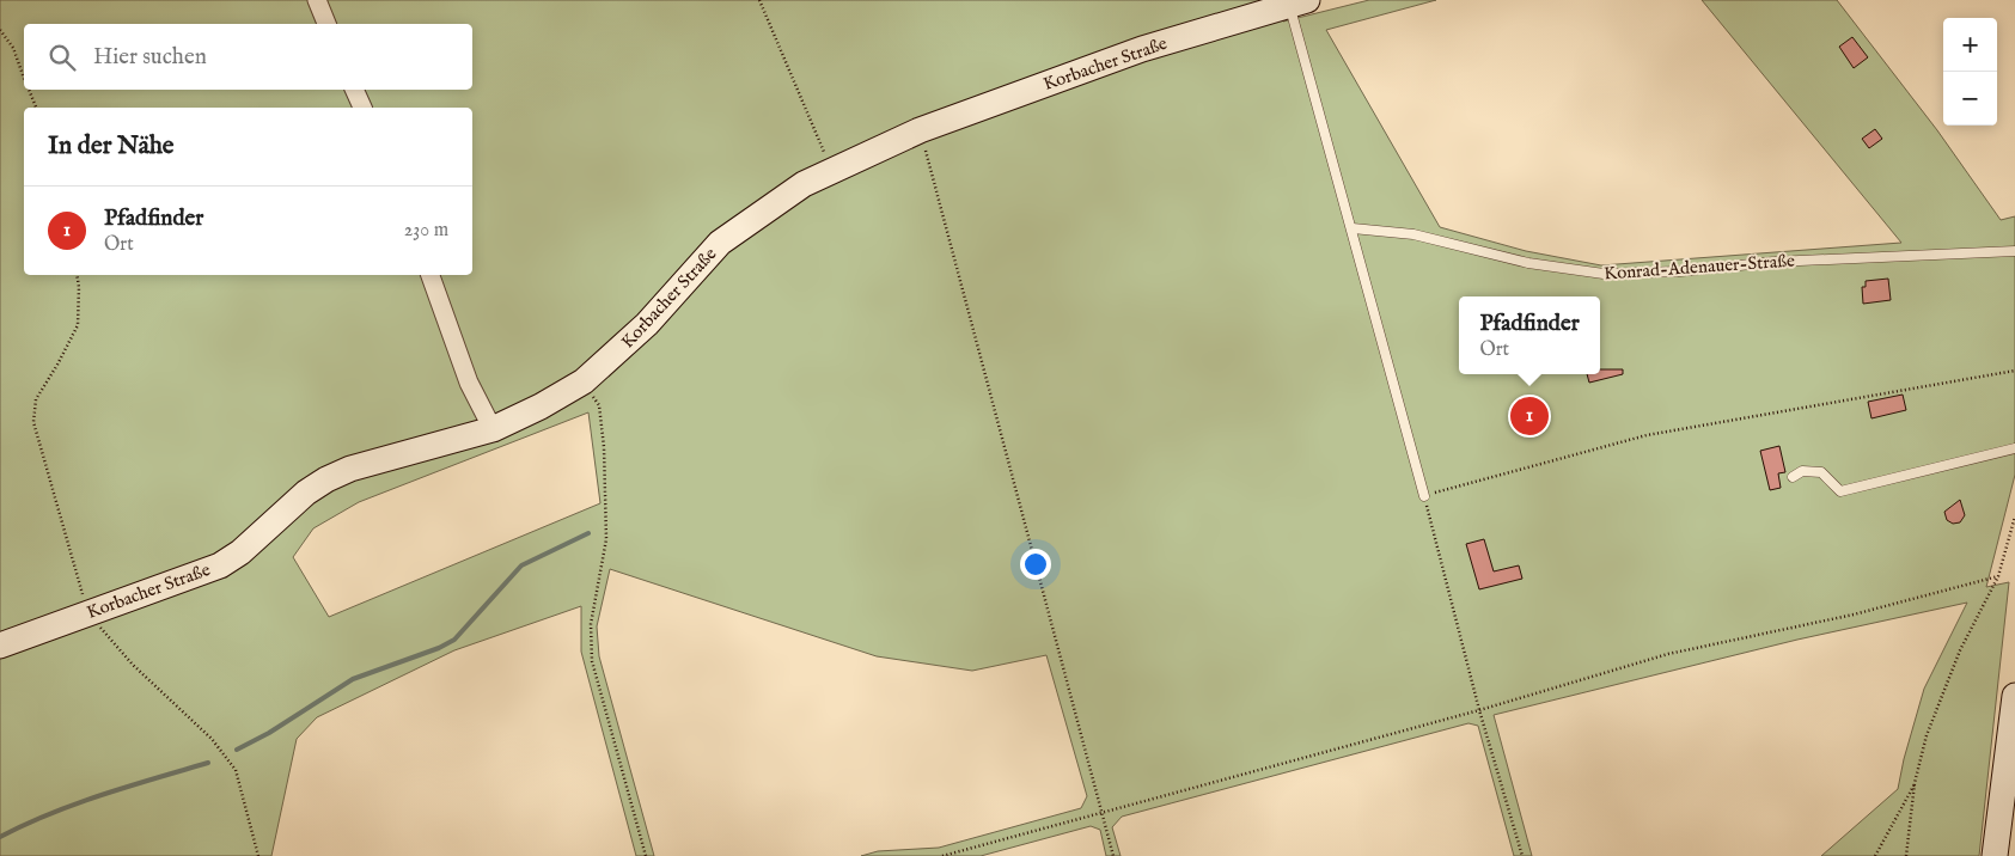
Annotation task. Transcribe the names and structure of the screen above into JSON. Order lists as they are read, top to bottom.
{
  "streets": {
    "street": ["Korbacher Straße"],
    "lane": ["Konrad-Adenauer-Straße"]
  },
  "page": {
    "map_buttons": ["+", "−"],
    "search": "Hier suchen",
    "heading": "In der Nähe",
    "list": [
      {
        "mark": "1",
        "name": "Pfadfinder",
        "note": "Ort",
        "value": "230 m"
      }
    ],
    "popup": ["Pfadfinder", "Ort"],
    "pins": "1"
  }
}
